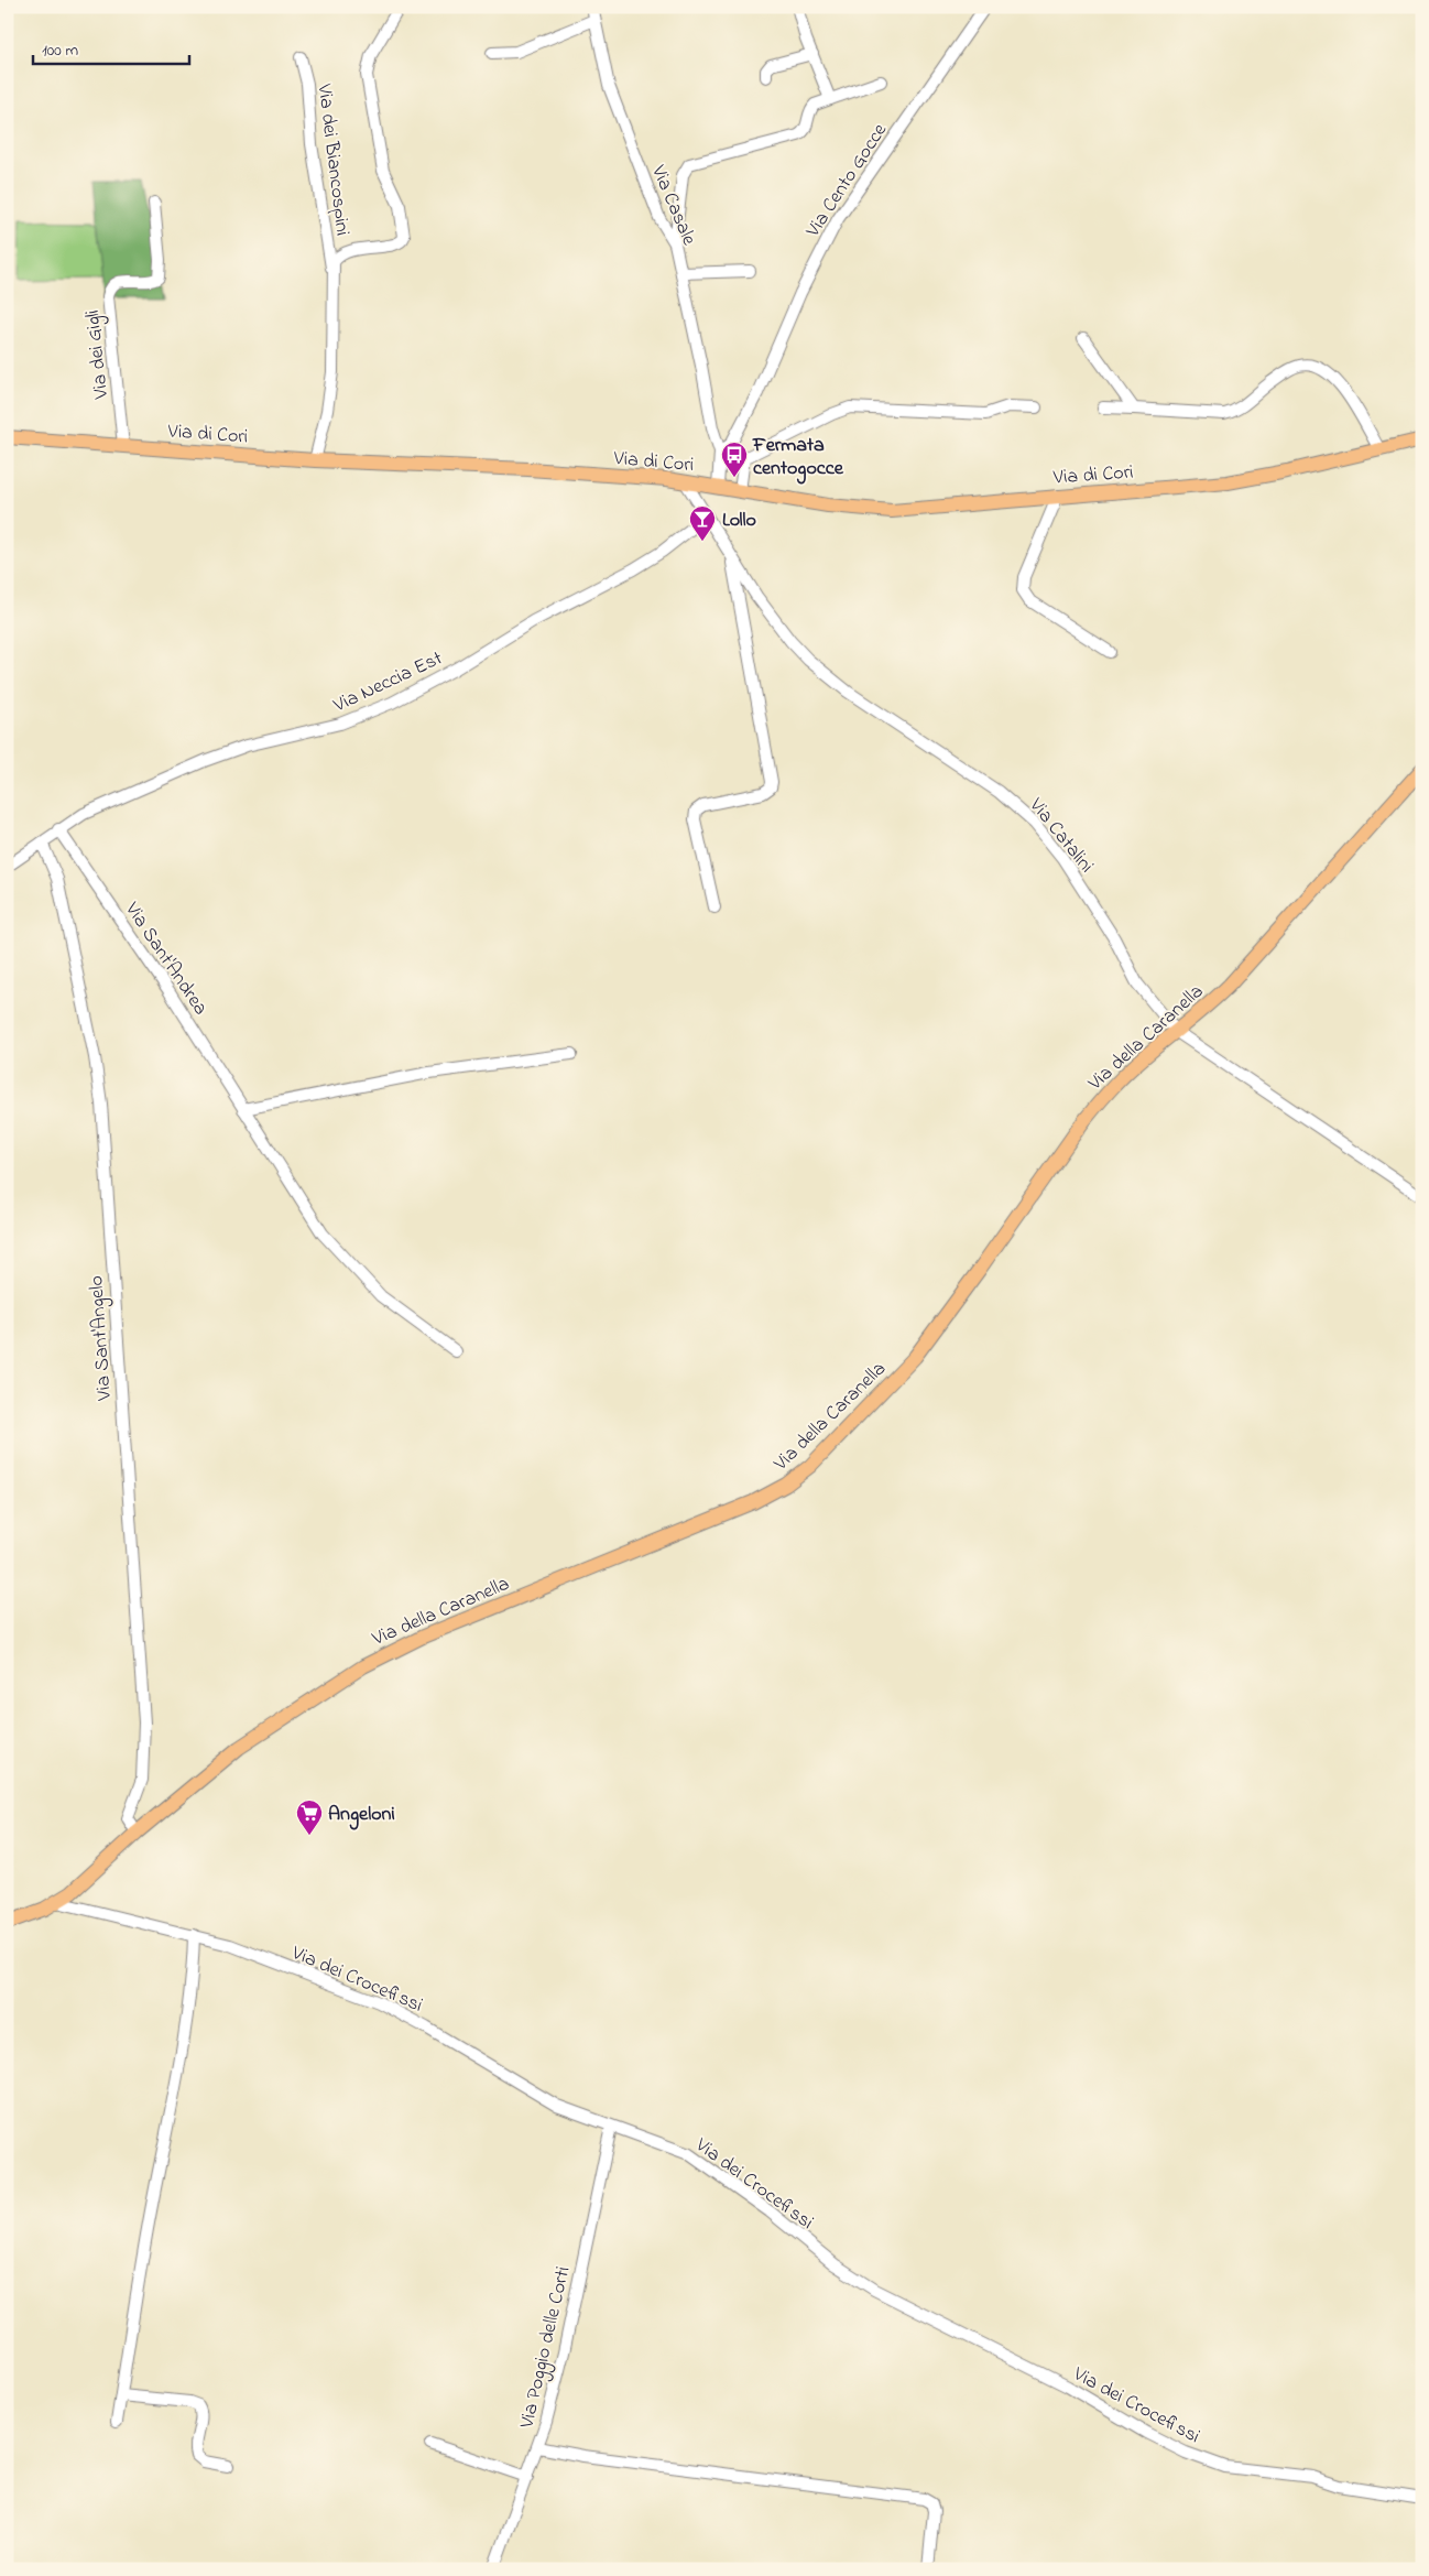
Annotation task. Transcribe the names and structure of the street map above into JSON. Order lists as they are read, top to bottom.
{
  "streets": {
    "main road": ["Via di Cori", "Via della Caranella"],
    "street": [
      "Via dei Biancospini",
      "Via Cento Gocce",
      "Via Casale",
      "Via dei Gigli",
      "Via Neccia Est",
      "Via Catalini",
      "Via Sant'Andrea",
      "Via Sant'Angelo",
      "Via dei Crocefissi",
      "Via Poggio delle Corti"
    ]
  },
  "crossings": [
    ["Via dei Biancospini", "Via di Cori"],
    ["Via dei Gigli", "Via di Cori"],
    ["Via di Cori", "Via Catalini"],
    ["Via Neccia Est", "Via Catalini"],
    ["Via Neccia Est", "Via Sant'Andrea"],
    ["Via Neccia Est", "Via Sant'Angelo"],
    ["Via Catalini", "Via della Caranella"],
    ["Via della Caranella", "Via Sant'Angelo"],
    ["Via della Caranella", "Via dei Crocefissi"],
    ["Via dei Crocefissi", "Via Poggio delle Corti"]
  ],
  "places": {
    "bus stop": ["Fermata centogocce"],
    "bar": ["Lollo"],
    "supermarket": ["Angeloni"]
  },
  "scale_bar": "100 m"
}
